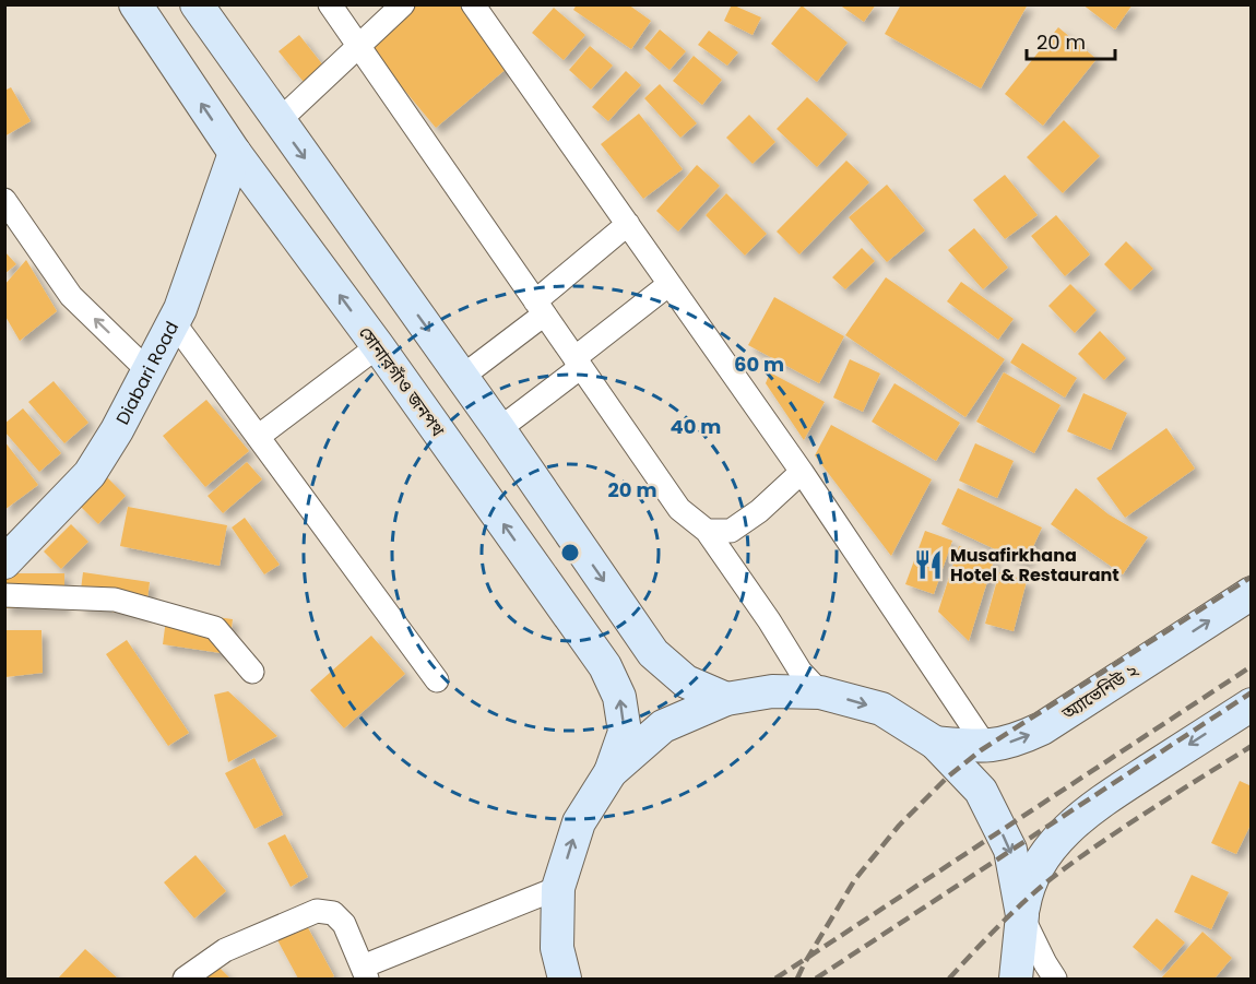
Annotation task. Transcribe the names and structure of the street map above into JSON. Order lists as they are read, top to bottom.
{
  "streets": {
    "main road": ["Diabari Road", "সোনারগাঁও জনপথ", "অ্যাভেনিউ ২"]
  },
  "crossings": [
    ["Diabari Road", "সোনারগাঁও জনপথ"],
    ["সোনারগাঁও জনপথ", "অ্যাভেনিউ ২"]
  ],
  "places": {
    "restaurant": ["Musafirkhana Hotel & Restaurant"]
  },
  "scale_bar": "20 m",
  "rings": ["60 m", "40 m", "20 m"]
}
